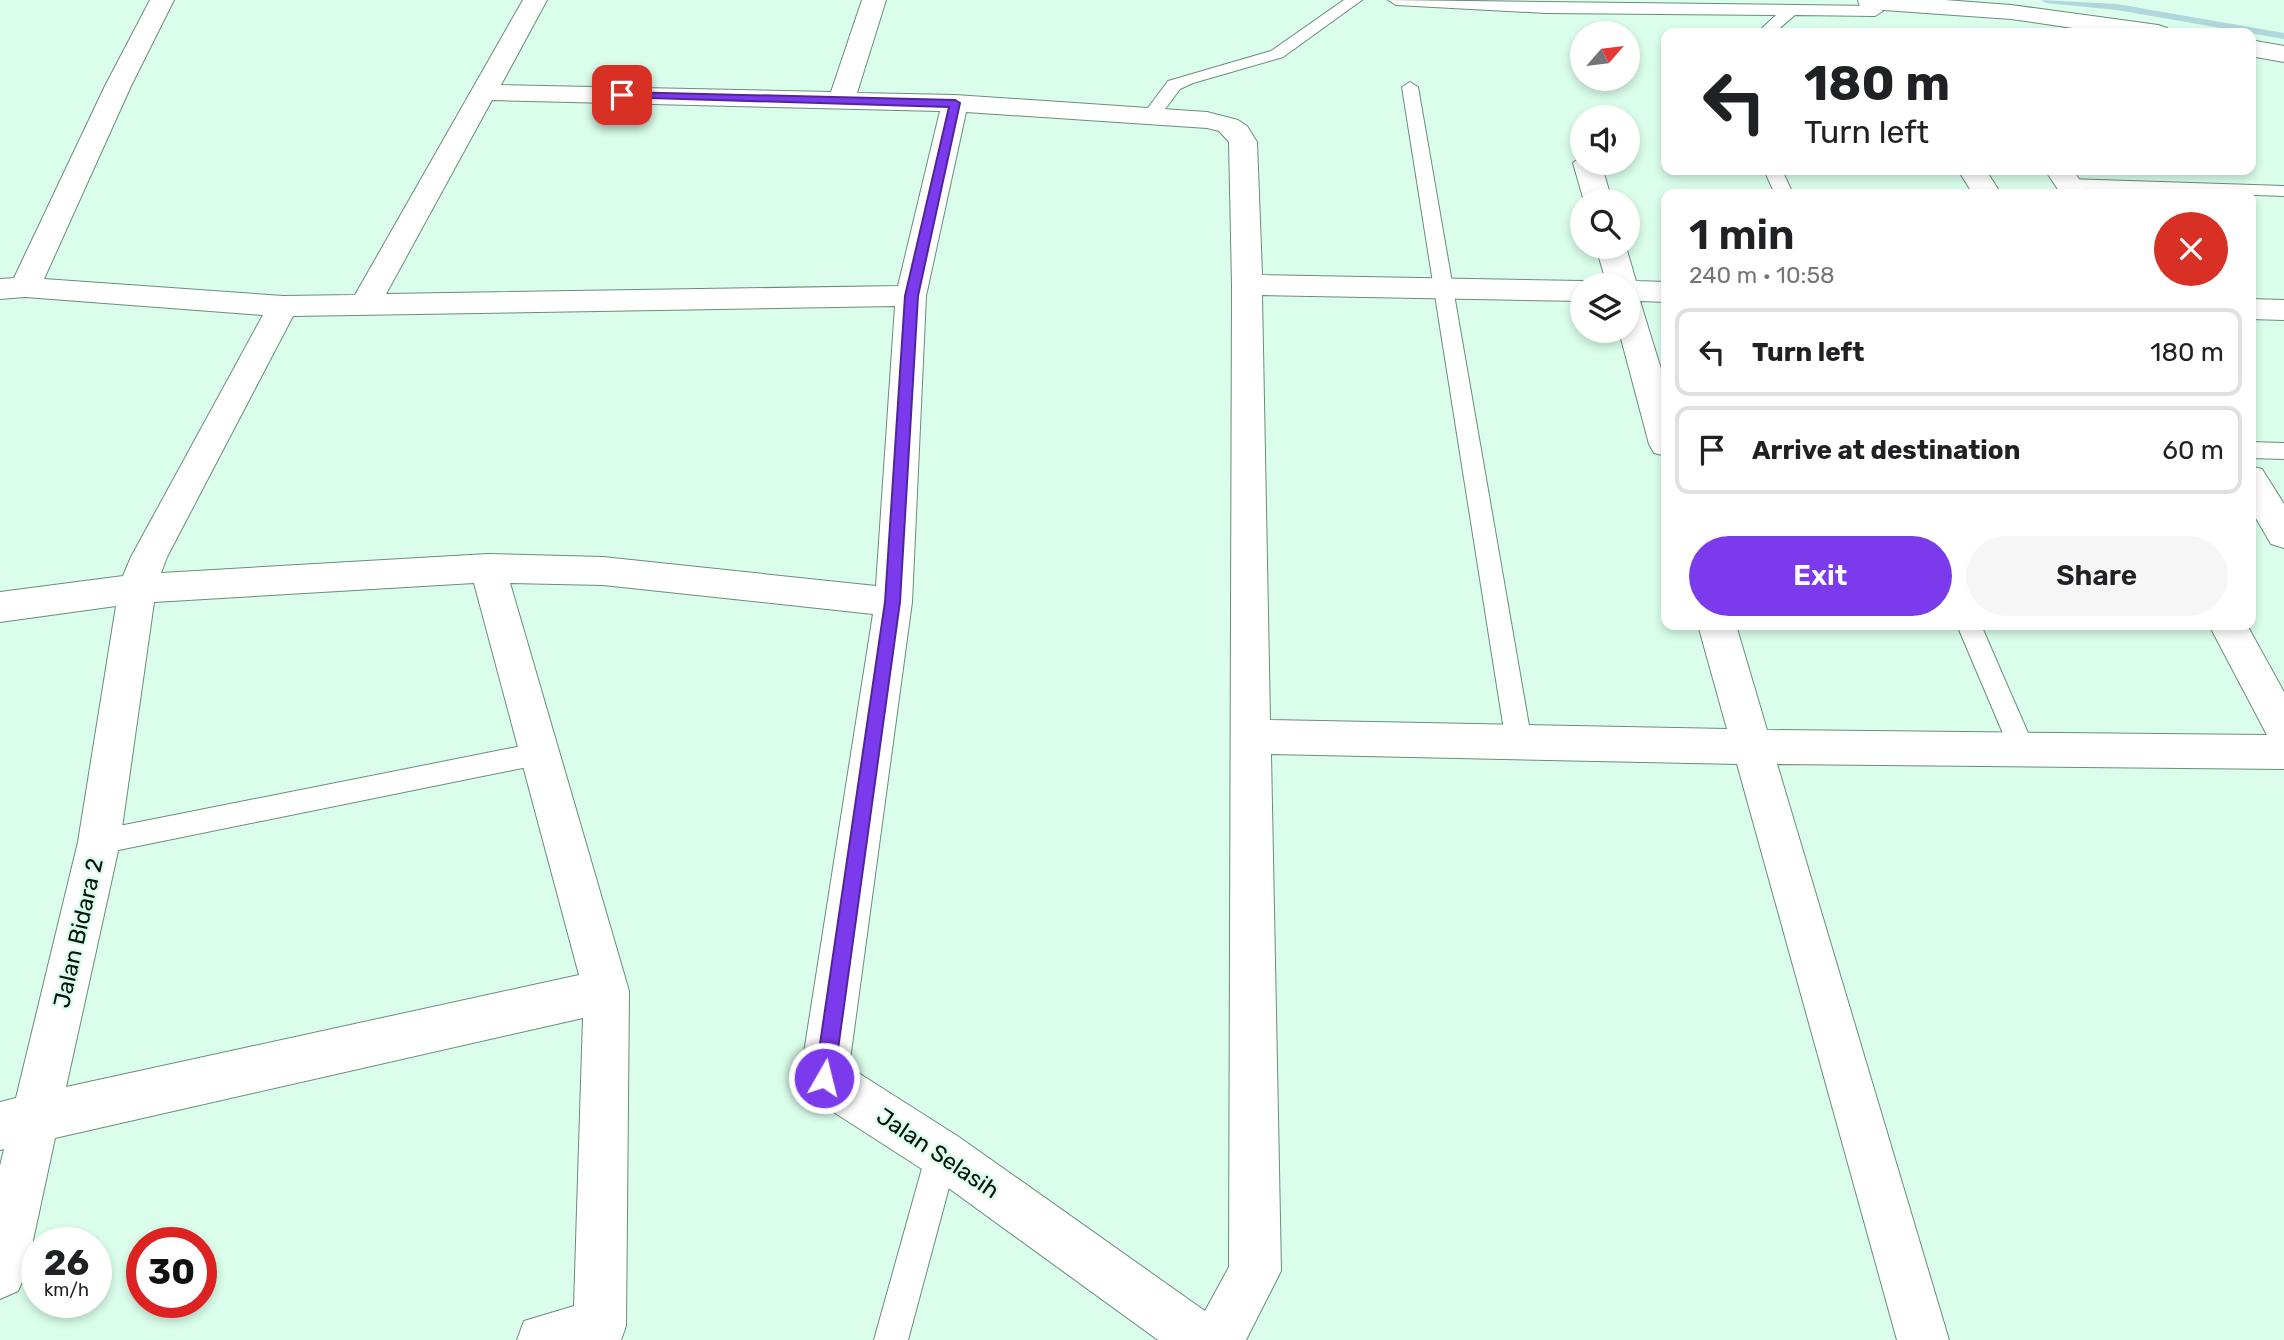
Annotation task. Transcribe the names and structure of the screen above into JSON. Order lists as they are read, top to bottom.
{
  "streets": {
    "street": ["Jalan Bidara 2", "Jalan Selasih"]
  },
  "north": "top right",
  "page": {
    "turn": ["180 m", "Turn left"],
    "heading": ["1 min", "240 m · 10:58"],
    "list": [
      {
        "name": "Turn left",
        "value": "180 m"
      },
      {
        "name": "Arrive at destination",
        "value": "60 m"
      }
    ],
    "buttons": ["Exit", "Share"],
    "speed": "26 km/h",
    "limit": "30"
  }
}
